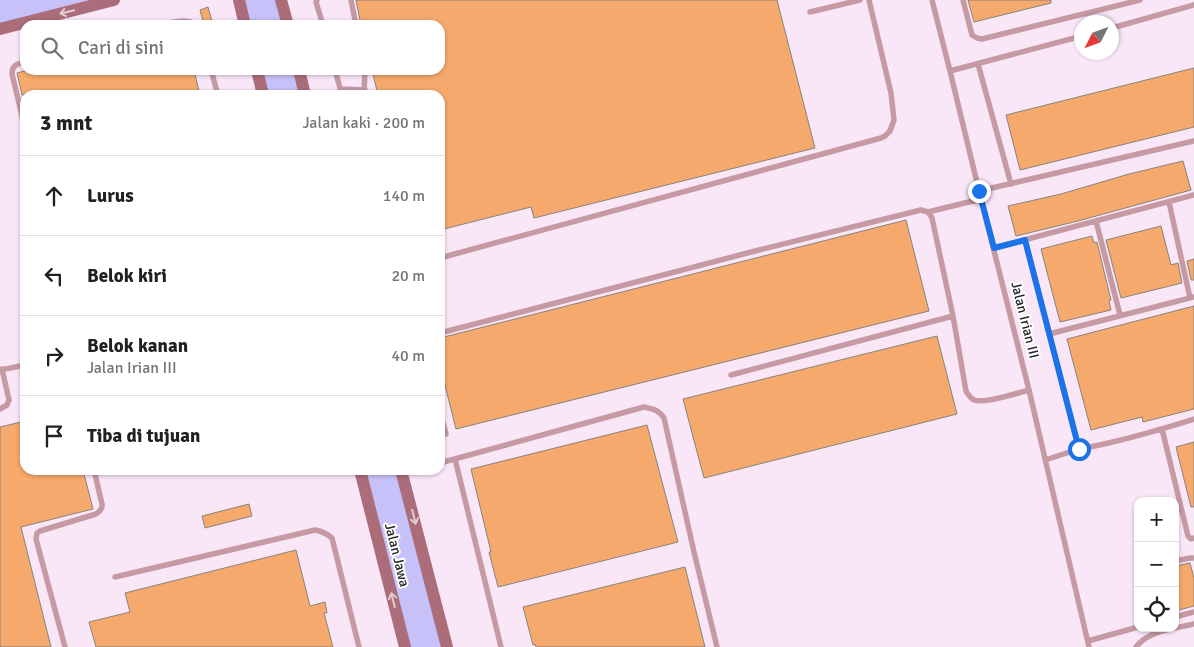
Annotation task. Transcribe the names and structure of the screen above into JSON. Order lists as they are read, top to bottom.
{
  "streets": {
    "street": ["Jalan Jawa"],
    "lane": ["Jalan Irian III"]
  },
  "north": "bottom left",
  "page": {
    "search": "Cari di sini",
    "heading": ["3 mnt", "Jalan kaki · 200 m"],
    "list": [
      ["Lurus", "140 m"],
      ["Belok kiri", "20 m"],
      ["Belok kanan", "Jalan Irian III", "40 m"],
      "Tiba di tujuan"
    ],
    "map_buttons": ["+", "−"]
  }
}
